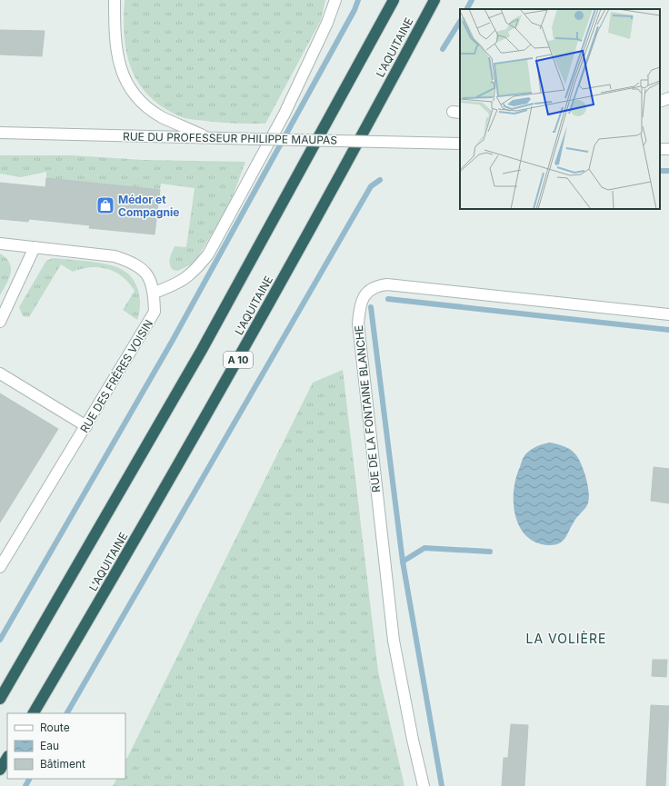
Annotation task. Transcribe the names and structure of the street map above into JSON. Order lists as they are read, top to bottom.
{
  "streets": {
    "highway": ["L'AQUITAINE", "A 10"],
    "street": ["RUE DU PROFESSEUR PHILIPPE MAUPAS", "RUE DES FRÈRES VOISIN", "RUE DE LA FONTAINE BLANCHE"]
  },
  "districts": ["LA VOLIÈRE"],
  "places": {
    "shop": ["Médor et Compagnie"]
  },
  "legend": ["Route", "Eau", "Bâtiment"]
}
